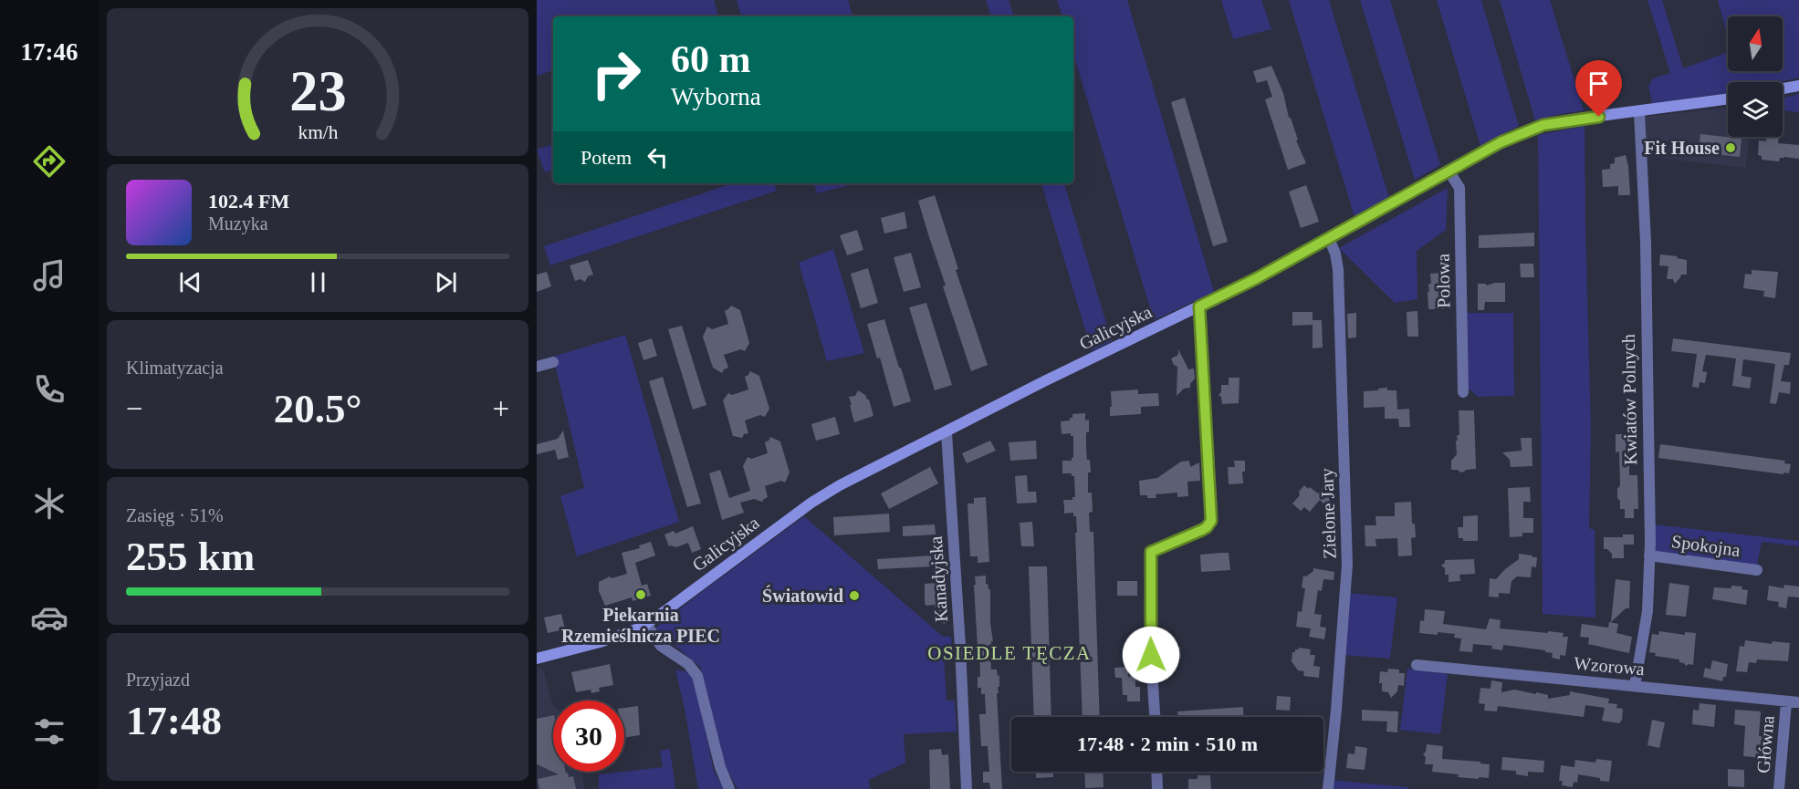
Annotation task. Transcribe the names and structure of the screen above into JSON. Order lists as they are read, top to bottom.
{
  "streets": {
    "street": [
      "Polowa",
      "Galicyjska",
      "Kwiatów Polnych",
      "Zielone Jary",
      "Spokojna",
      "Kanadyjska",
      "Wzorowa",
      "Główna"
    ]
  },
  "crossings": [
    ["Polowa", "Galicyjska"],
    ["Galicyjska", "Kwiatów Polnych"],
    ["Galicyjska", "Zielone Jary"],
    ["Galicyjska", "Kanadyjska"],
    ["Kwiatów Polnych", "Spokojna"],
    ["Kwiatów Polnych", "Wzorowa"],
    ["Wzorowa", "Główna"]
  ],
  "districts": ["OSIEDLE TĘCZA"],
  "places": ["Fit House", "Piekarnia Rzemieślnicza PIEC", "Światowid"],
  "north": "top",
  "page": {
    "tabs": "17:46",
    "turn": ["60 m", "Wyborna"],
    "then": "Potem",
    "song": ["102.4 FM", "Muzyka"],
    "tile": [
      "Klimatyzacja",
      ["Zasięg · 51%", "255 km"],
      ["Przyjazd", "17:48"]
    ],
    "heat": ["−", "20.5°", "+"],
    "limit": "30",
    "trip": "17:48 · 2 min · 510 m",
    "gauge": ["23", "km/h"]
  }
}
